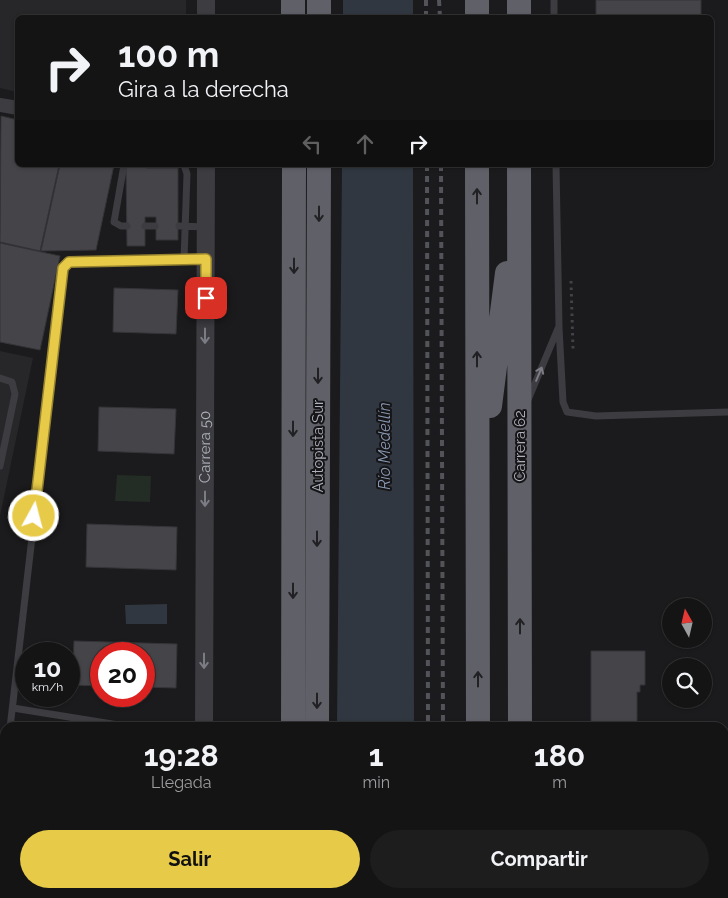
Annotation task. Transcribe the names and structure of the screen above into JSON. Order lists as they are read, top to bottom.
{
  "streets": {
    "highway": ["Autopista Sur", "Carrera 62"],
    "street": ["Carrera 50"]
  },
  "one_way": ["Carrera 50"],
  "water": ["Río Medellín"],
  "north": "top",
  "page": {
    "turn": ["100 m", "Gira a la derecha"],
    "speed": "10 km/h",
    "limit": "20",
    "eta": [
      "19:28",
      "Llegada",
      "1",
      "min",
      "180",
      "m"
    ],
    "buttons": ["Salir", "Compartir"]
  }
}
